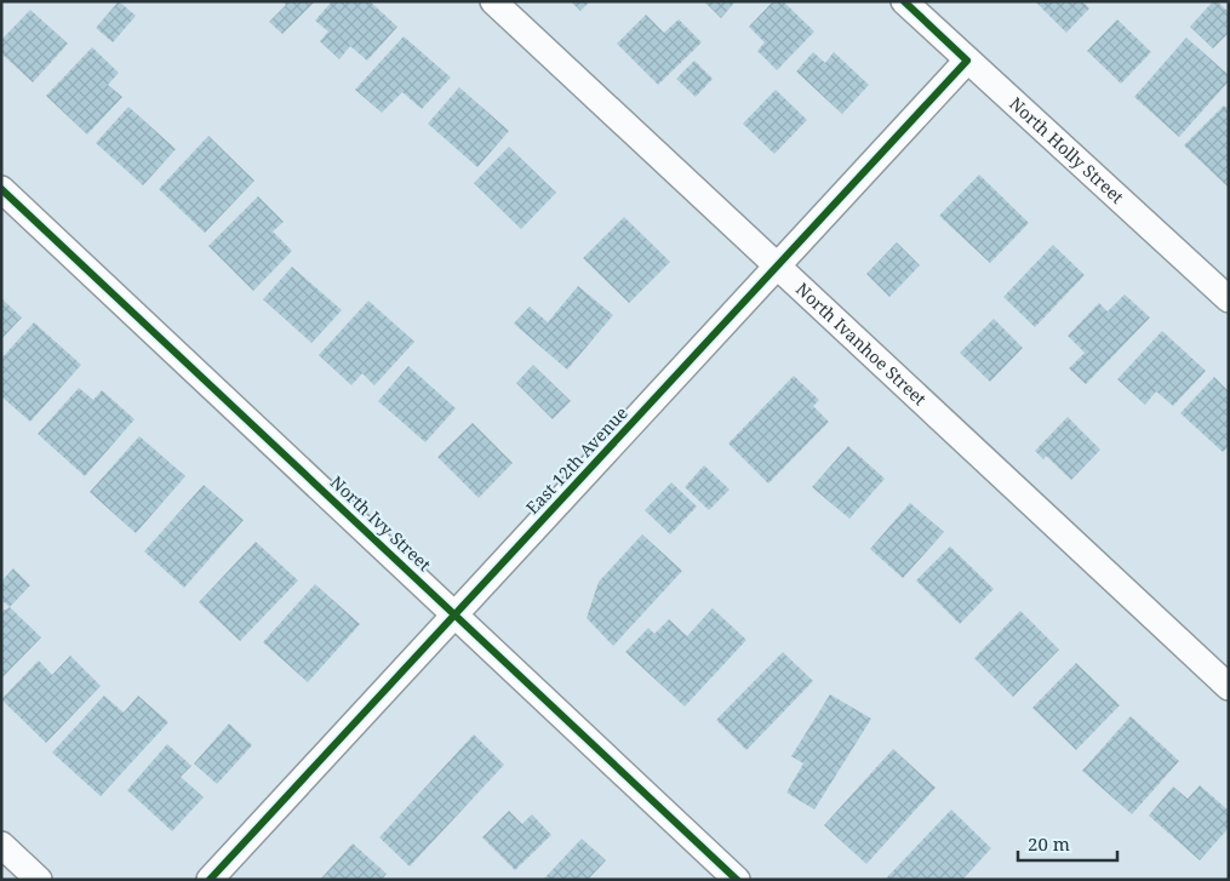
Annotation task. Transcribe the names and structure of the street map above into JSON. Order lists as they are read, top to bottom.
{
  "streets": {
    "street": [
      "North Holly Street",
      "North Ivanhoe Street",
      "East 12th Avenue",
      "North Ivy Street"
    ]
  },
  "crossings": [
    ["North Holly Street", "East 12th Avenue"],
    ["North Ivanhoe Street", "East 12th Avenue"],
    ["East 12th Avenue", "North Ivy Street"]
  ],
  "scale_bar": "20 m"
}
